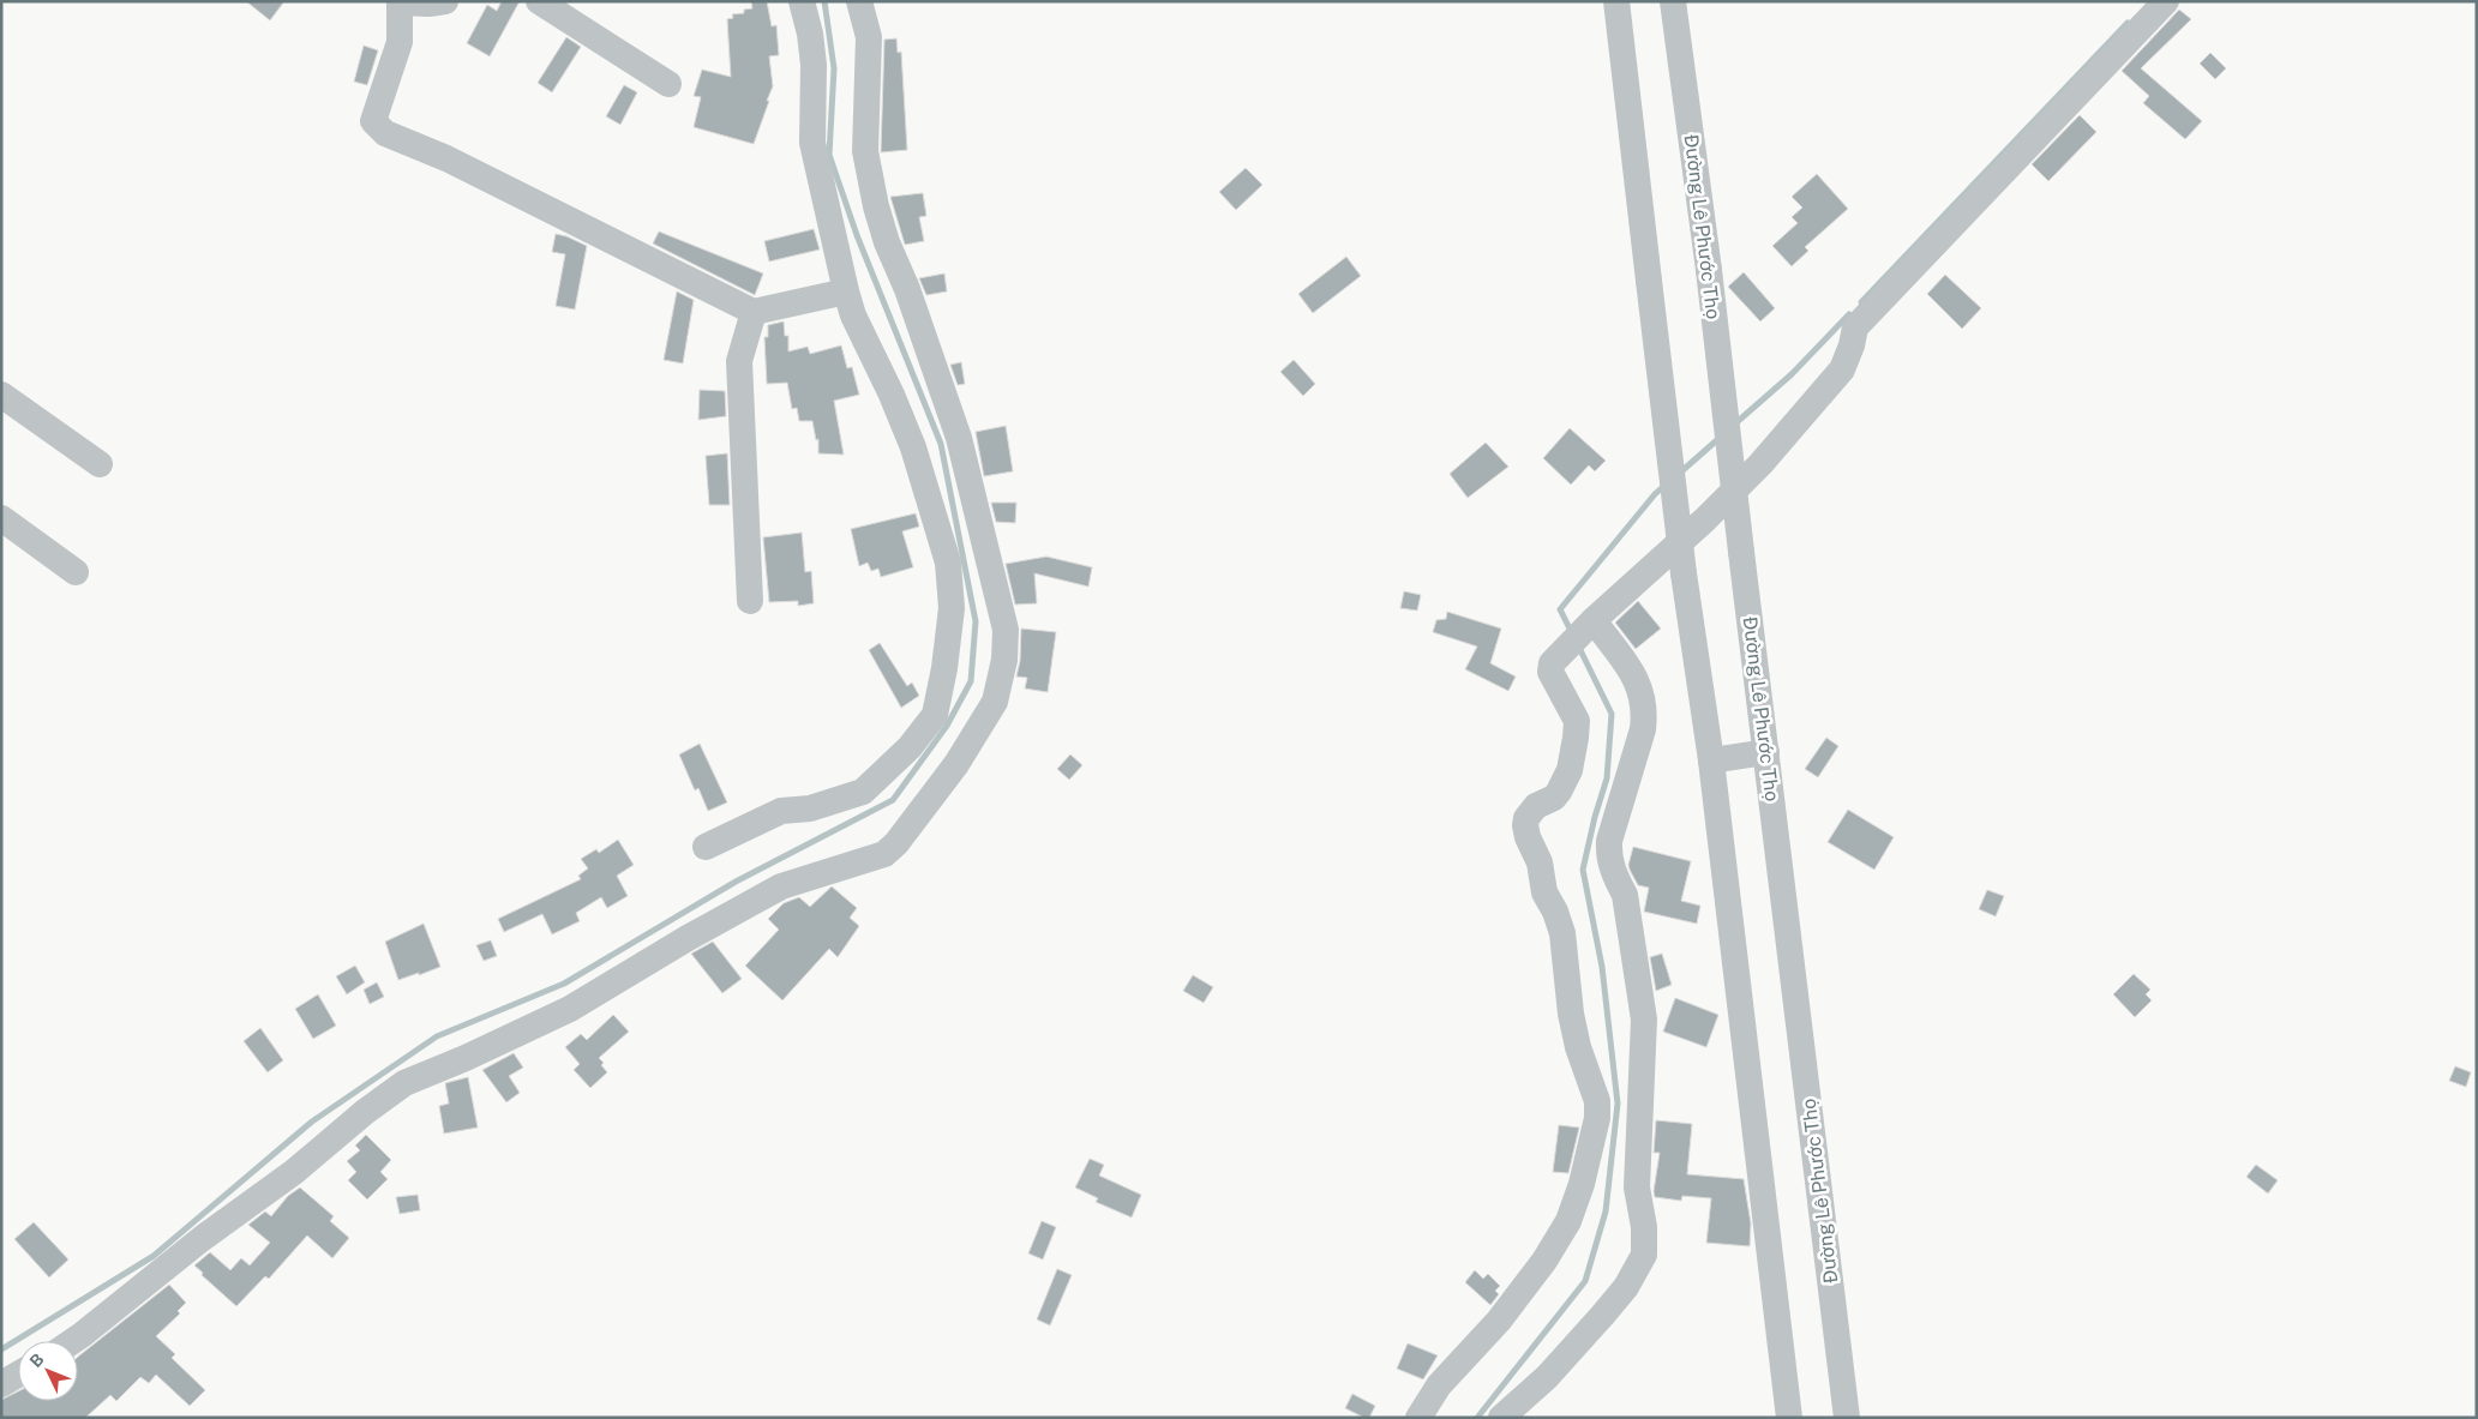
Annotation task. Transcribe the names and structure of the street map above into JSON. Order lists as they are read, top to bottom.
{
  "streets": {
    "street": ["Đường Lê Phước Thọ"]
  },
  "north": "top left"
}
